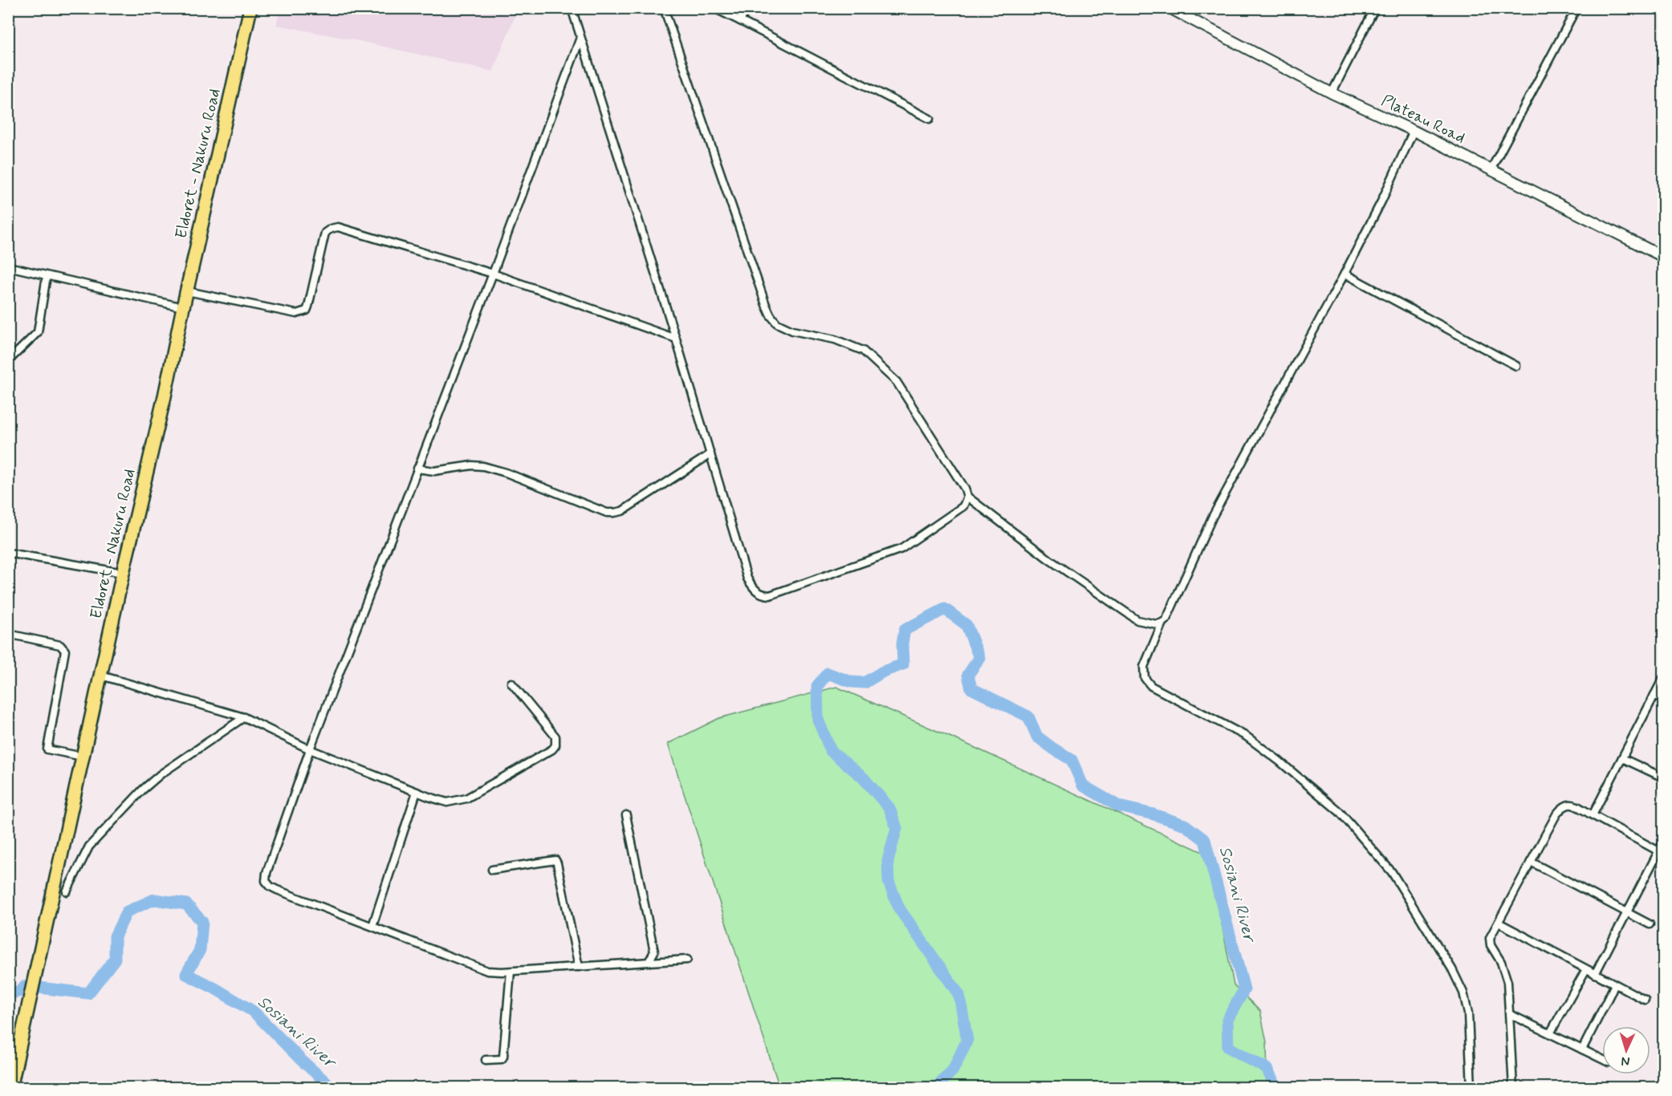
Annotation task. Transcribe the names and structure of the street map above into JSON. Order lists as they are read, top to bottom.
{
  "streets": {
    "highway": ["Eldoret - Nakuru Road"],
    "street": ["Plateau Road"]
  },
  "water": ["Sosiani River"],
  "north": "bottom"
}
